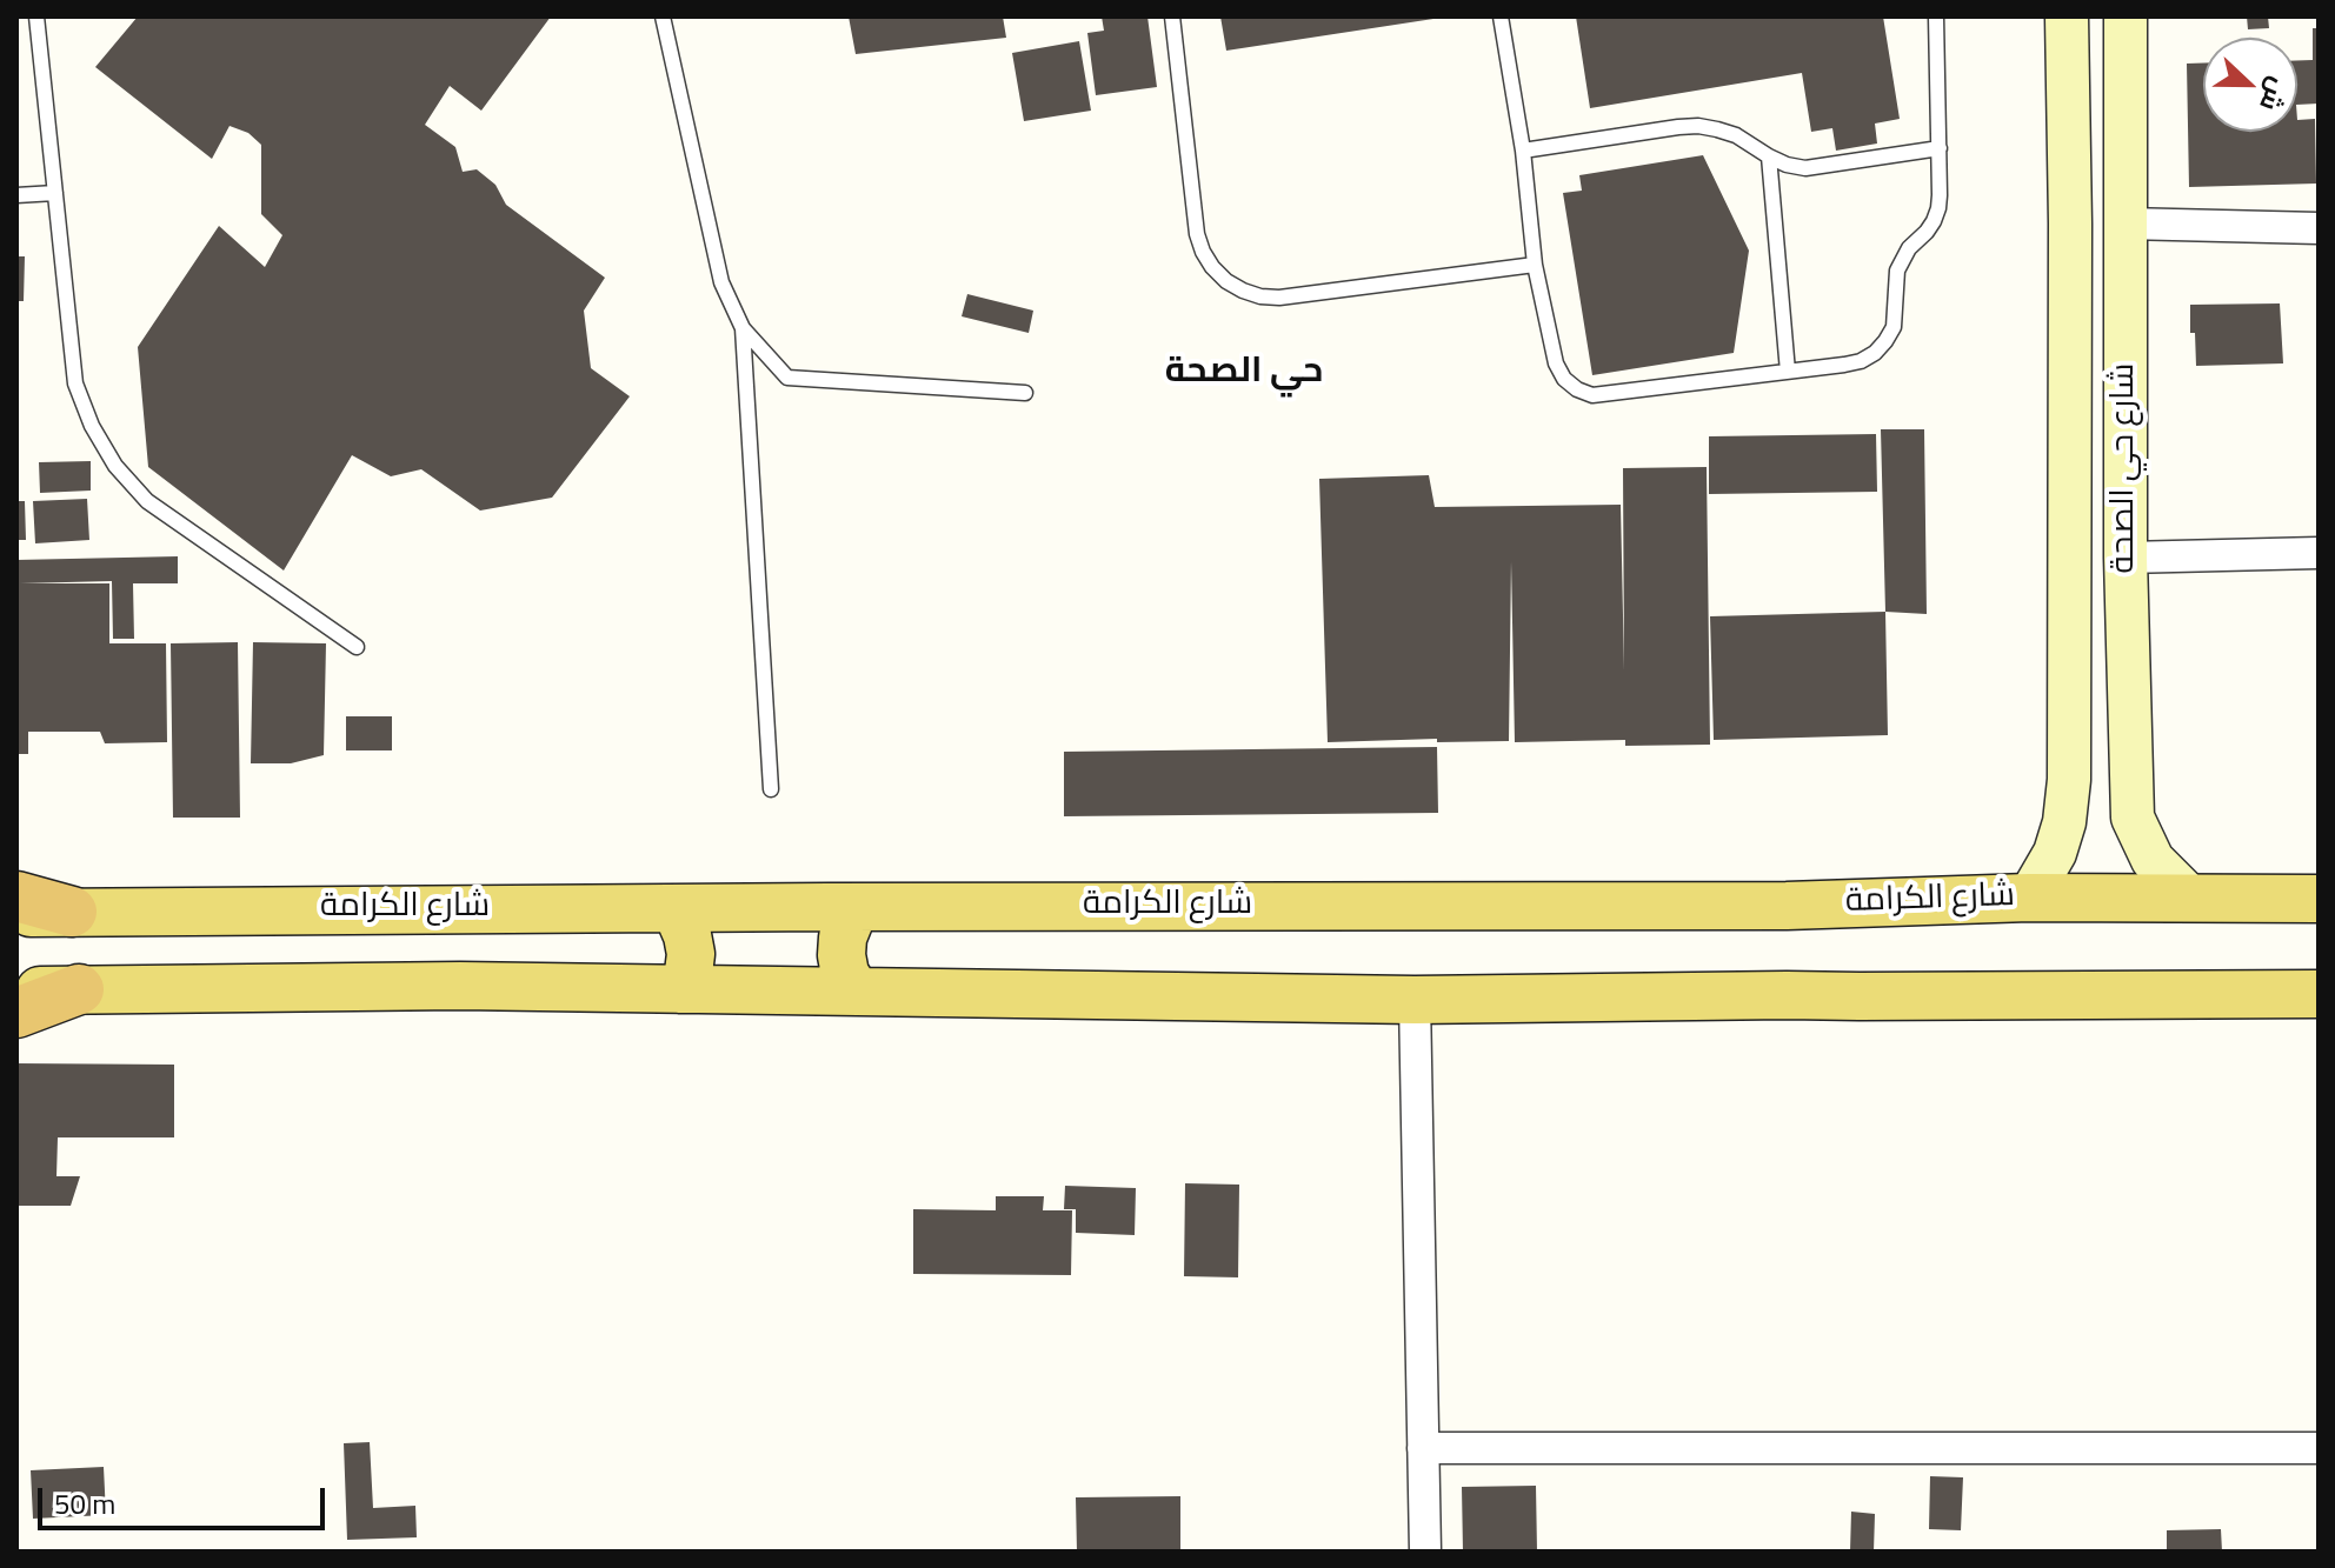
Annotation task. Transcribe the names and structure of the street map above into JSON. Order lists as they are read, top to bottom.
{
  "streets": {
    "main road": ["شارع حي الصحة", "شارع الكرامة"]
  },
  "crossings": [
    ["شارع حي الصحة", "شارع الكرامة"]
  ],
  "districts": ["حي الصحة"],
  "scale_bar": "50 m",
  "north": "right"
}
